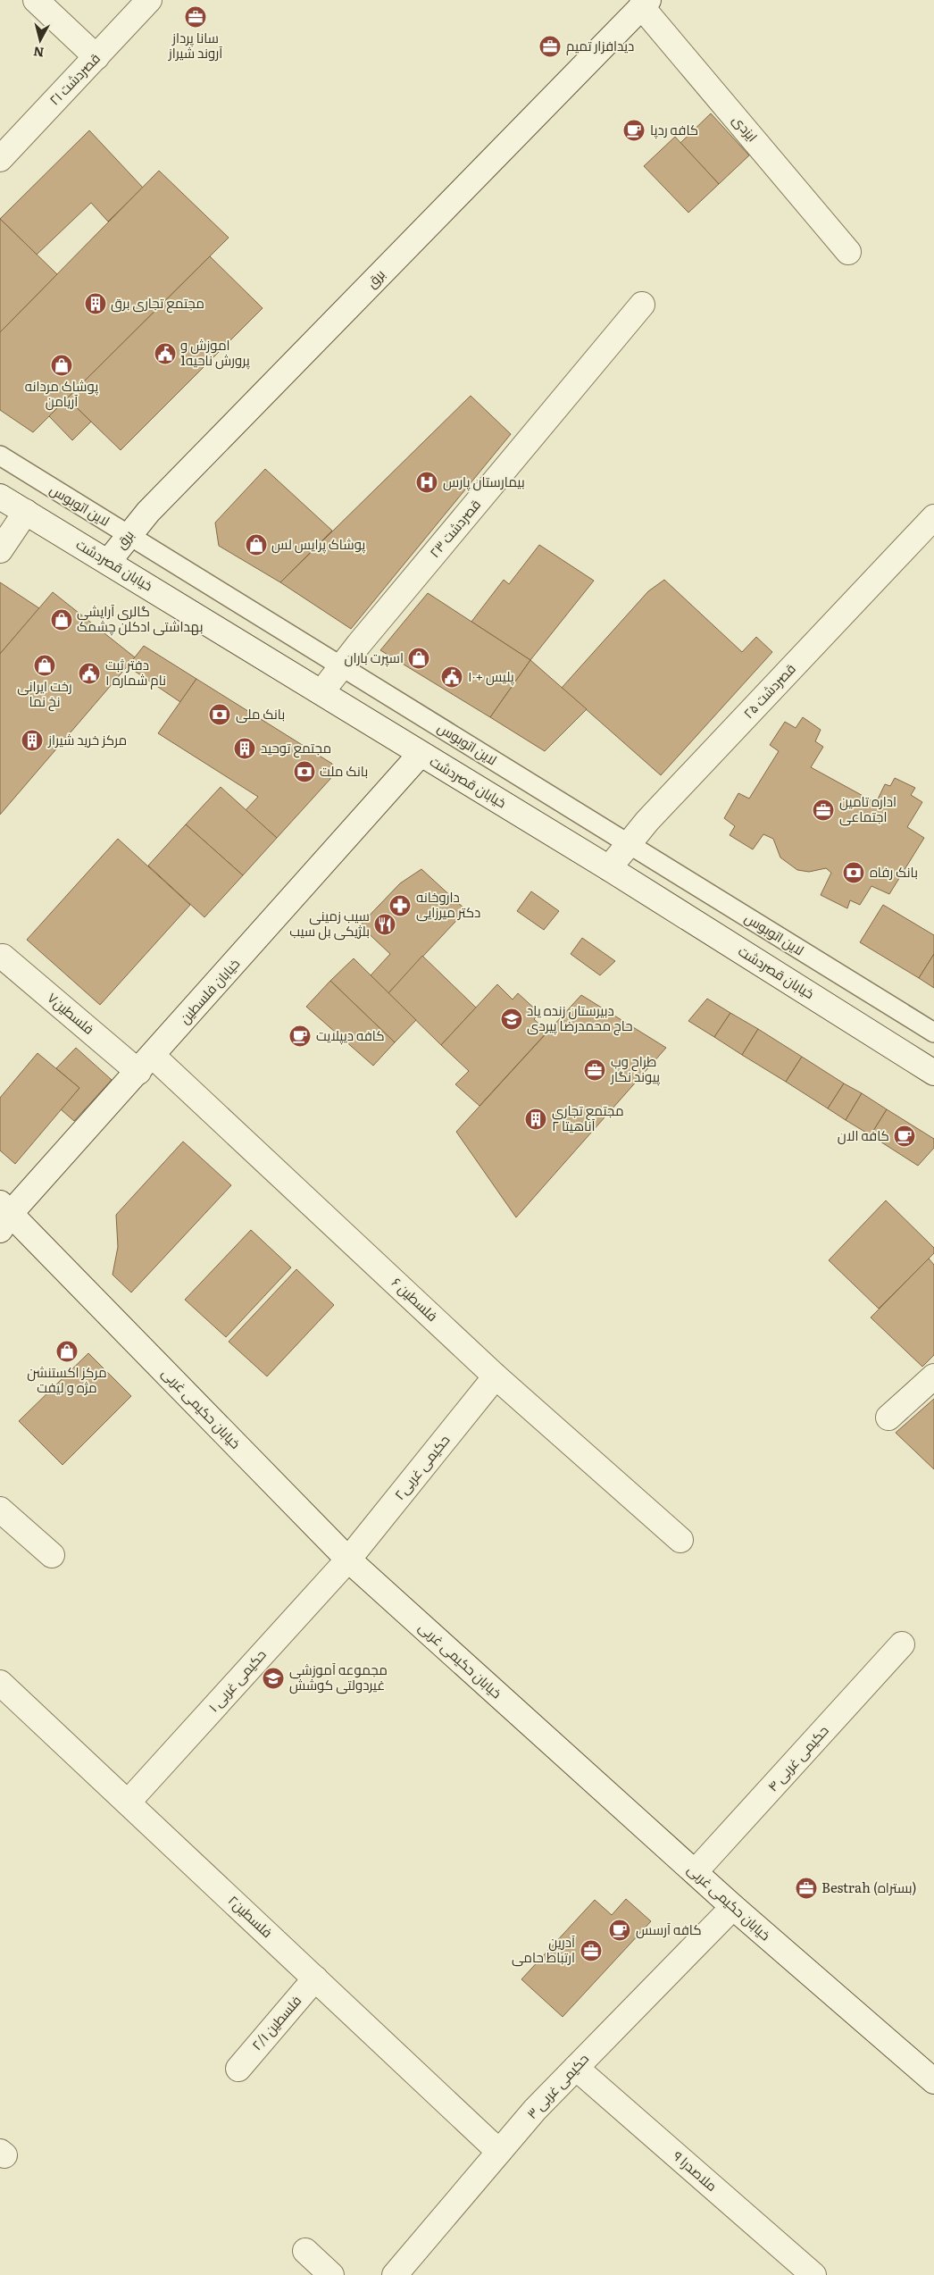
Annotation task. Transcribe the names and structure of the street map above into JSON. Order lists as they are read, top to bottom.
{
  "streets": {
    "street": [
      "قصردشت ۲۱",
      "ایزدی",
      "برق",
      "قصردشت ۲۳",
      "خیابان قصردشت",
      "قصردشت ۲۵",
      "خیابان فلسطین",
      "۷فلسطین",
      "فلسطین ۶",
      "خیابان حکیمی غربی",
      "حکیمی غربی۲",
      "حکیمی غربی ۱",
      "حکیمی غربی ۴",
      "فلسطین۲",
      "فلسطین ۲/۱",
      "حکیمی غربی ۳",
      "ملاصدرا ۹"
    ],
    "lane": ["لاین اتوبوس"]
  },
  "crossings": [
    ["ایزدی", "برق"],
    ["برق", "لاین اتوبوس"],
    ["برق", "خیابان قصردشت"],
    ["لاین اتوبوس", "قصردشت ۲۳"],
    ["لاین اتوبوس", "قصردشت ۲۵"],
    ["قصردشت ۲۳", "خیابان قصردشت"],
    ["خیابان قصردشت", "قصردشت ۲۵"],
    ["خیابان قصردشت", "خیابان فلسطین"],
    ["خیابان فلسطین", "۷فلسطین"],
    ["خیابان فلسطین", "فلسطین ۶"],
    ["خیابان فلسطین", "خیابان حکیمی غربی"],
    ["۷فلسطین", "فلسطین ۶"],
    ["فلسطین ۶", "حکیمی غربی۲"],
    ["خیابان حکیمی غربی", "حکیمی غربی۲"],
    ["خیابان حکیمی غربی", "حکیمی غربی ۱"],
    ["خیابان حکیمی غربی", "حکیمی غربی ۴"],
    ["خیابان حکیمی غربی", "حکیمی غربی ۳"],
    ["حکیمی غربی۲", "حکیمی غربی ۱"],
    ["حکیمی غربی ۱", "فلسطین۲"],
    ["فلسطین۲", "فلسطین ۲/۱"],
    ["فلسطین۲", "حکیمی غربی ۳"],
    ["حکیمی غربی ۳", "ملاصدرا ۹"]
  ],
  "places": {
    "office": [
      "سانا پرداز آروند شیراز",
      "دیدافزار تمیم",
      "اداره تامین اجتماعی",
      "طراح وب پیوند نگار",
      "Bestrah (بستراه)",
      "آدرین ارتباط حامی"
    ],
    "cafe": [
      "کافه ردپا",
      "کافه دیپلایت",
      "کافه الان",
      "کافه آرسس"
    ],
    "building": [
      "مجتمع تجاری برق",
      "مرکز خرید شیراز",
      "مجتمع توحید",
      "مجتمع تجاری آناهیتا ۲"
    ],
    "public building": ["اموزش و پرورش ناحیه1", "دفتر ثبت نام شماره ١", "پلیس +۱۰"],
    "shop": [
      "پوشاک مردانه آریامن",
      "پوشاک پرایس لس",
      "گالری آرایشی بهداشتی ادکلن چشمک",
      "اسپرت باران",
      "رخت ایرانی نخ نما",
      "مرکز اکستنشن مژه و لیفت"
    ],
    "hospital": ["بیمارستان پارس"],
    "bank": ["بانک ملی", "بانک ملت", "بانک رفاه"],
    "pharmacy": ["داروخانه دکتر میرزایی"],
    "restaurant": ["سیب زمینی بلژیکی بل سیب"],
    "school or university": ["دبیرستان زنده یاد حاج محمدرضا پیردی", "مجموعه آموزشی غیردولتی کوشش"]
  },
  "north": "bottom"
}
